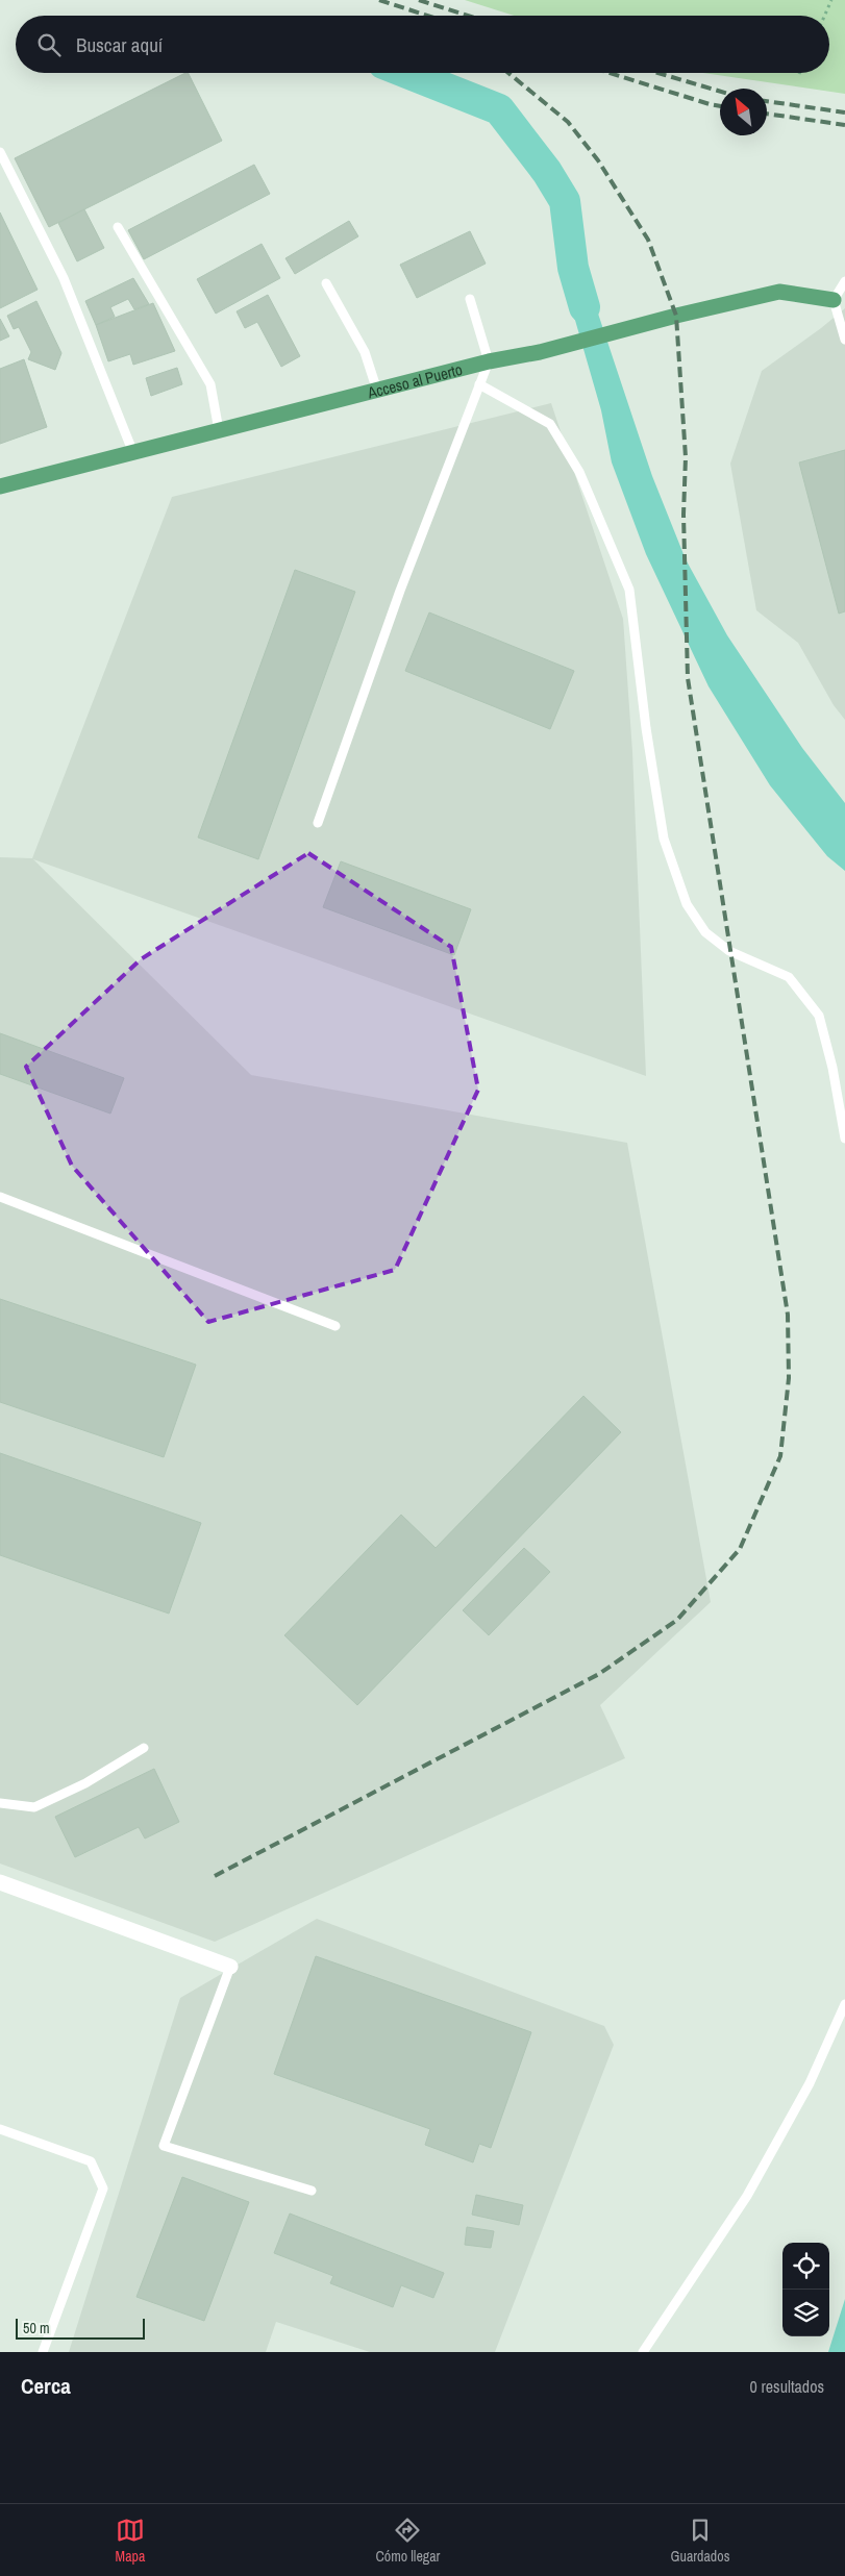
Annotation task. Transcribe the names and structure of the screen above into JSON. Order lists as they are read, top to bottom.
{
  "streets": {
    "main road": ["Acceso al Puerto"]
  },
  "scale_bar": "50 m",
  "north": "top left",
  "page": {
    "search": "Buscar aquí",
    "scale": "50 m",
    "heading": ["Cerca", "0 resultados"],
    "nav": ["Mapa", "Cómo llegar", "Guardados"]
  }
}
